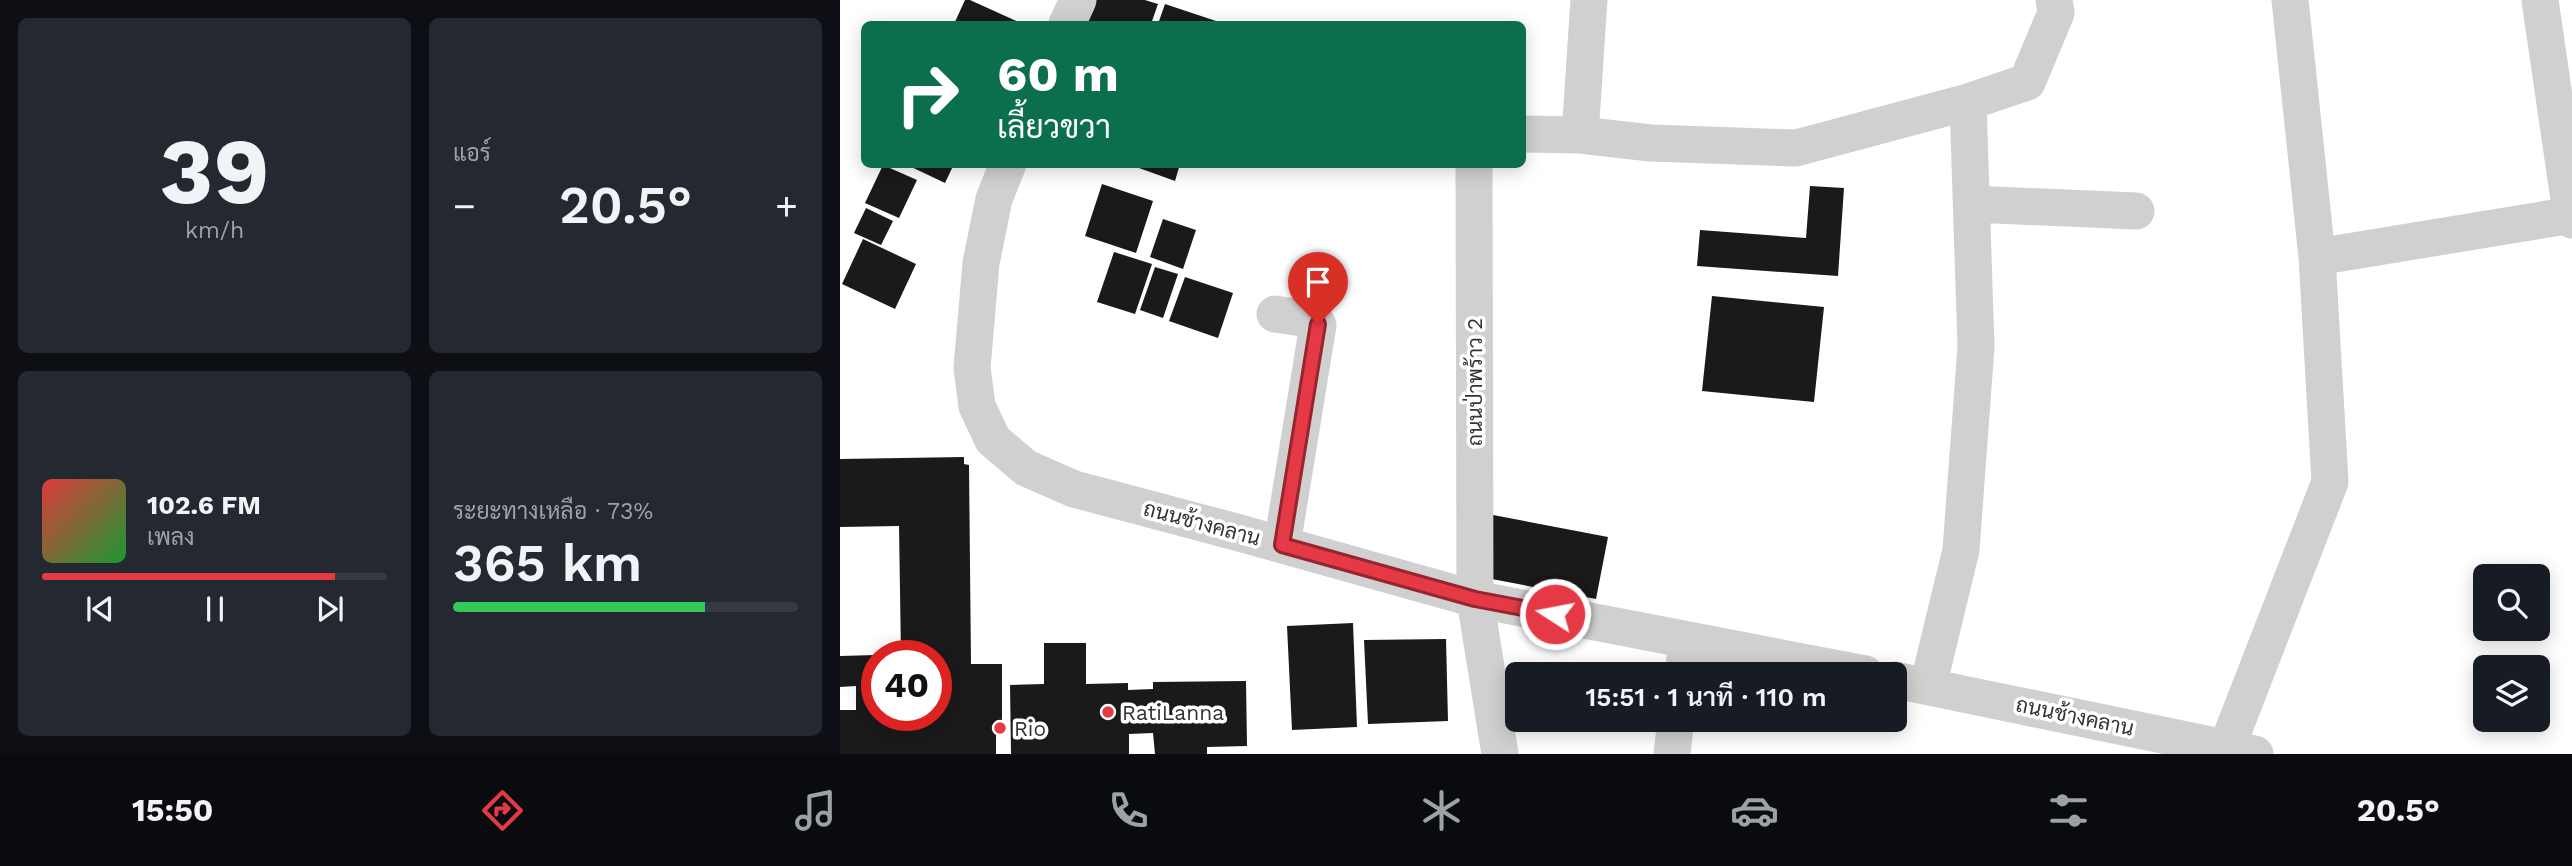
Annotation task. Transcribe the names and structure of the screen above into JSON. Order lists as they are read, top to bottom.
{
  "streets": {
    "street": ["ถนนป่าพร้าว 2", "ถนนช้างคลาน"]
  },
  "crossings": [
    ["ถนนป่าพร้าว 2", "ถนนช้างคลาน"]
  ],
  "places": ["RatiLanna", "Rio"],
  "page": {
    "tile": [
      ["39", "km/h"],
      "แอร์",
      ["ระยะทางเหลือ · 73%", "365 km"]
    ],
    "turn": ["60 m", "เลี้ยวขวา"],
    "heat": ["−", "20.5°", "+"],
    "song": ["102.6 FM", "เพลง"],
    "limit": "40",
    "trip": "15:51 · 1 นาที · 110 m",
    "tabs": ["15:50", "20.5°"]
  }
}
